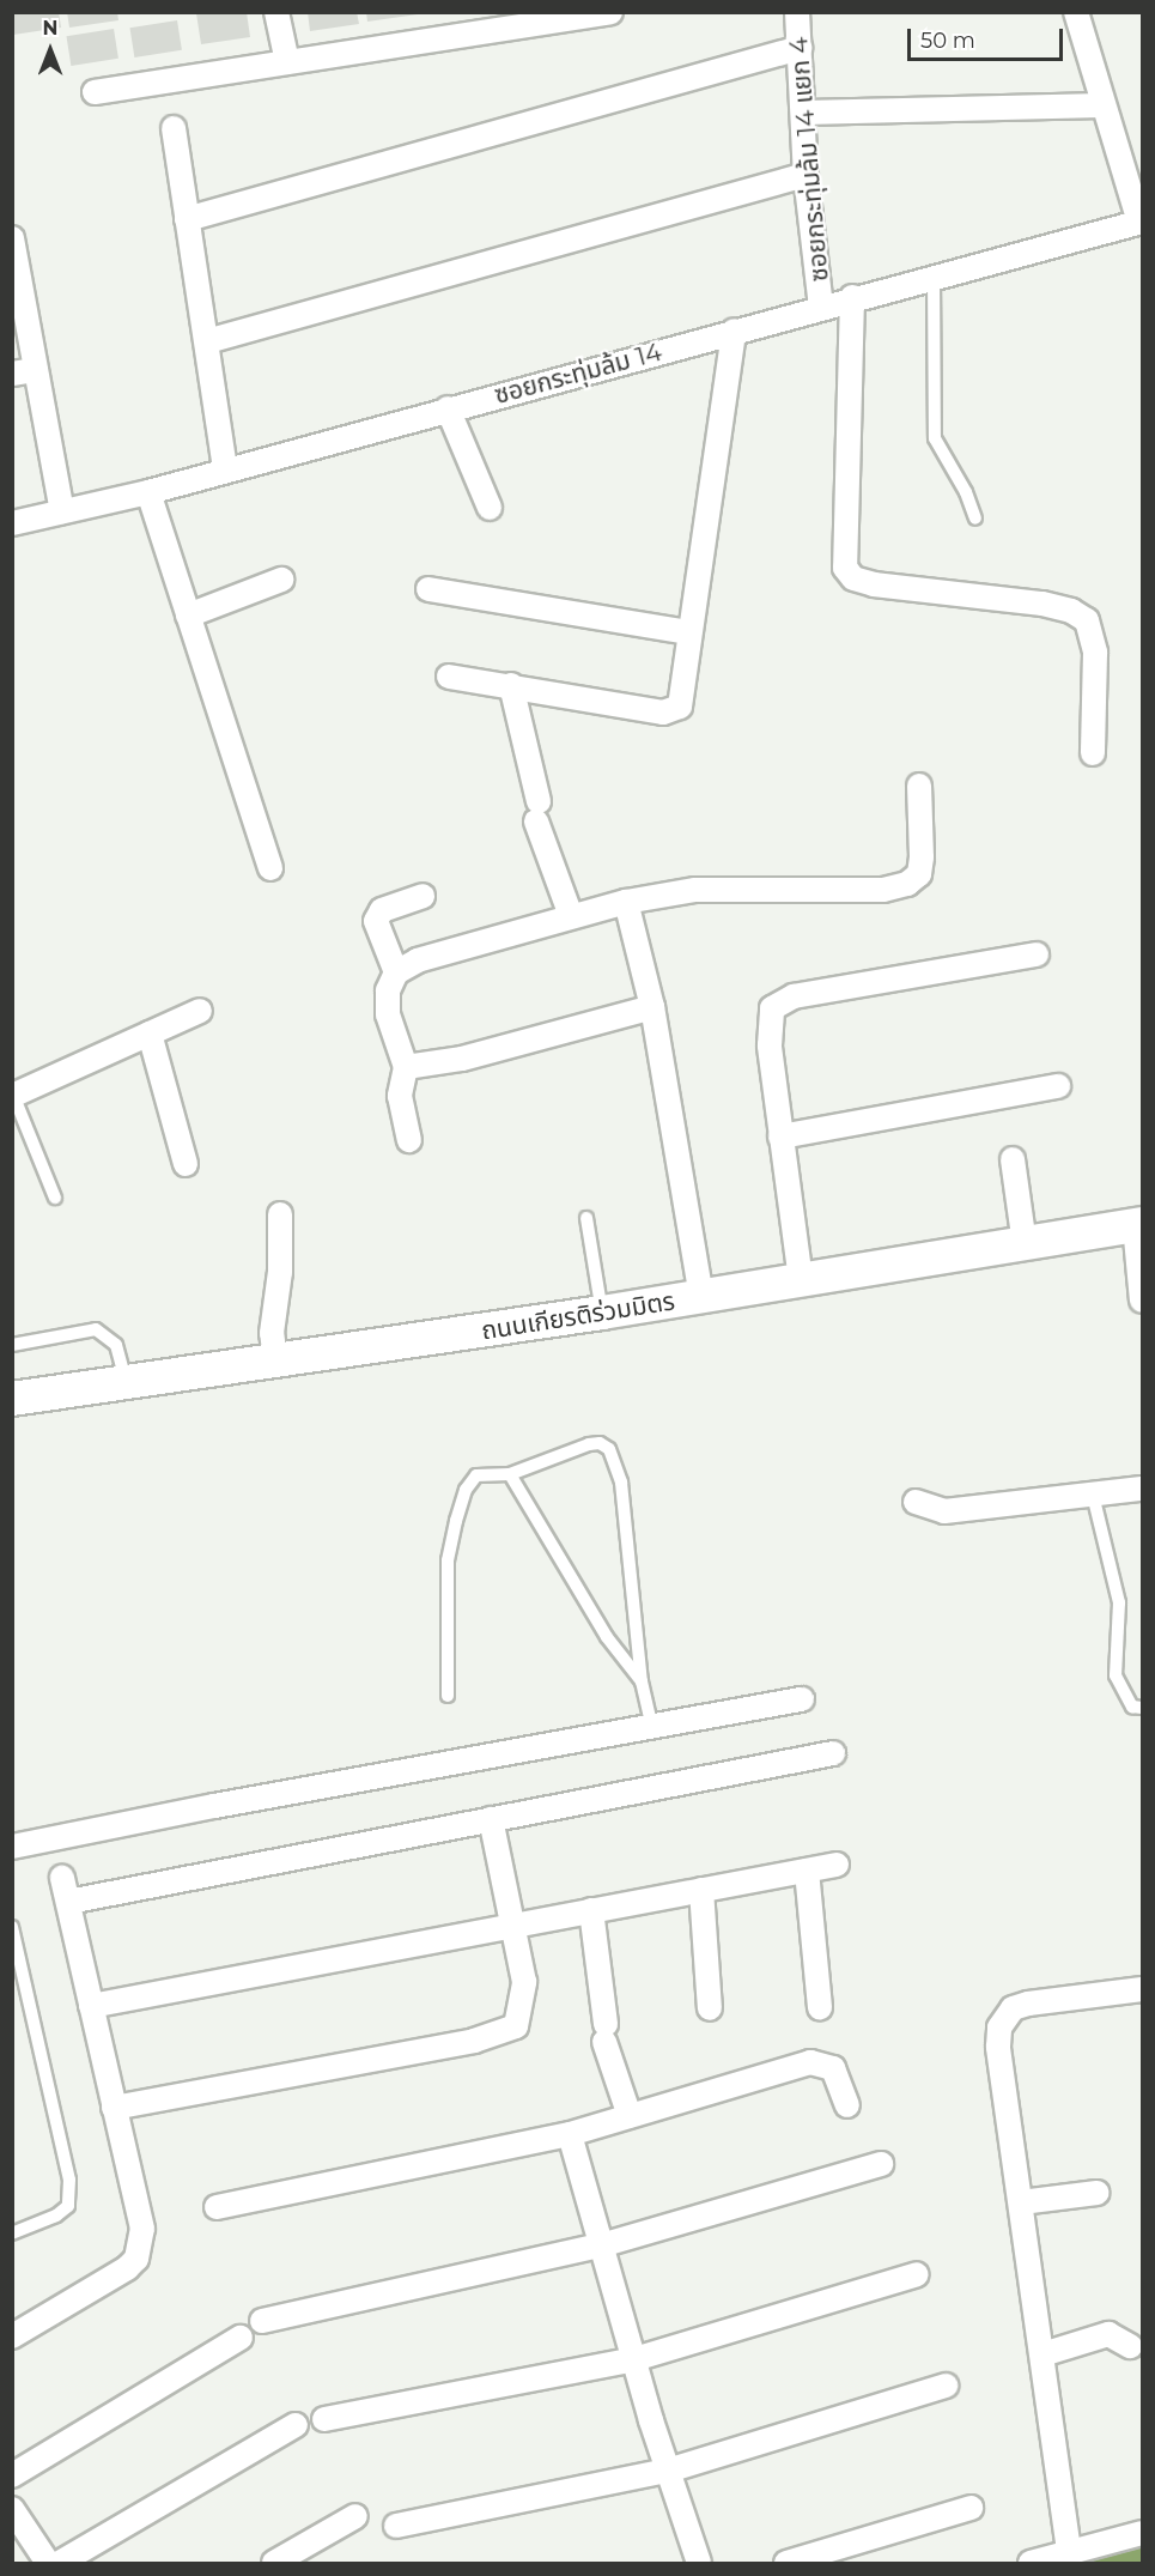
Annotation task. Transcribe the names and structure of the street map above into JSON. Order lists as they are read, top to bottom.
{
  "streets": {
    "street": ["ซอยกระทุ่มล้ม 14 แยก 4", "ซอยกระทุ่มล้ม 14", "ถนนเกียรติร่วมมิตร"]
  },
  "crossings": [
    ["ซอยกระทุ่มล้ม 14 แยก 4", "ซอยกระทุ่มล้ม 14"]
  ],
  "scale_bar": "50 m",
  "north": "top"
}
